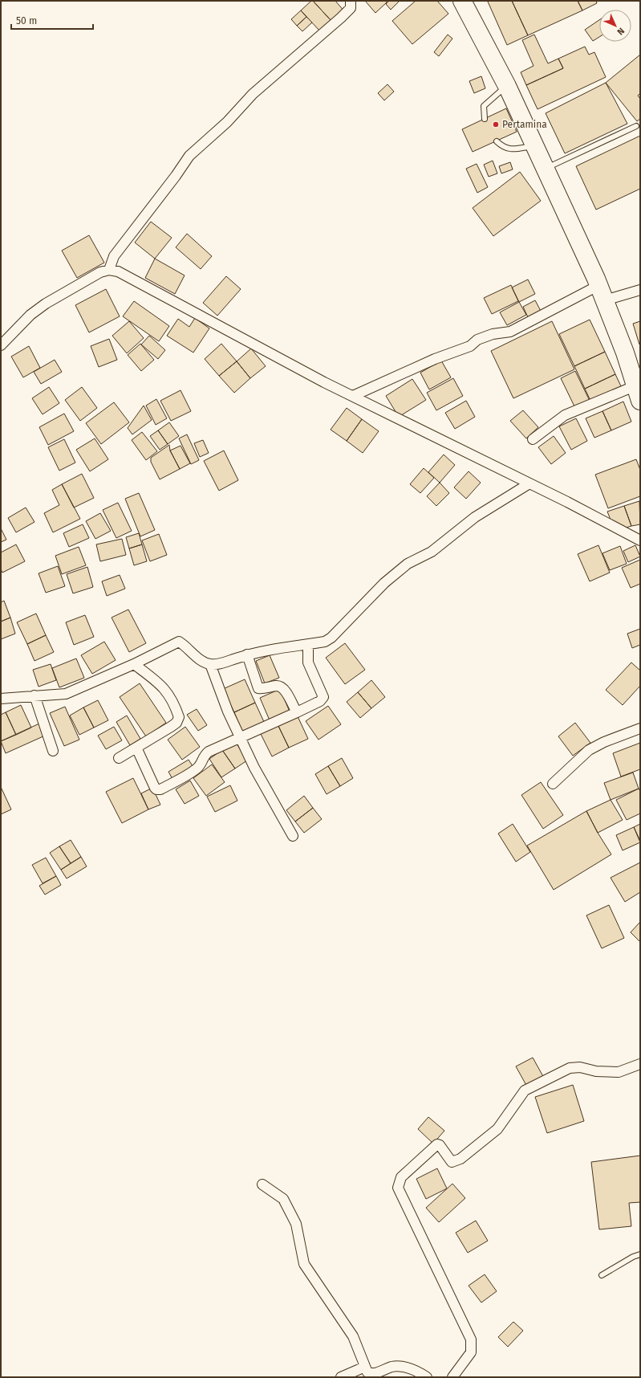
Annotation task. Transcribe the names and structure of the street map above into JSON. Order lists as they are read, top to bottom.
{
  "places": ["Pertamina"],
  "scale_bar": "50 m",
  "north": "bottom right"
}
